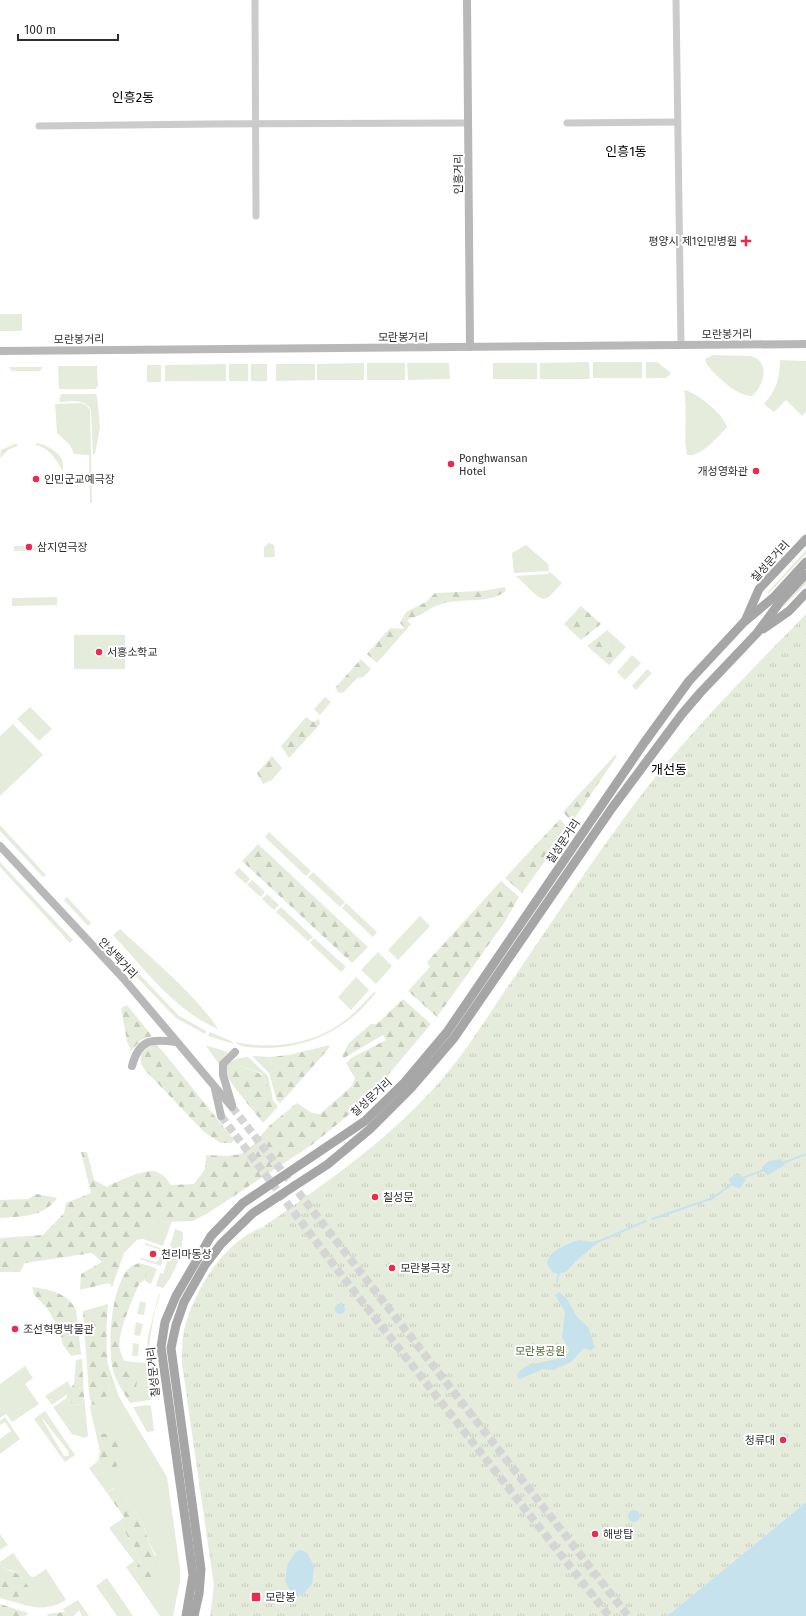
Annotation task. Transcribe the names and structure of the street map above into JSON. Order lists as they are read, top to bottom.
{
  "streets": {
    "main road": [
      "인흥거리",
      "모란봉거리",
      "칠성문거리",
      "안상택거리"
    ]
  },
  "crossings": [
    ["인흥거리", "모란봉거리"]
  ],
  "districts": ["인흥2동", "인흥1동", "개선동"],
  "parks": ["모란봉공원"],
  "places": {
    "health": ["평양시 제1인민병원"],
    "other": [
      "Ponghwansan Hotel",
      "개성영화관",
      "인민군교예극장",
      "삼지연극장",
      "서흥소학교",
      "칠성문",
      "천리마동상",
      "모란봉극장",
      "조선혁명박물관",
      "청류대",
      "해방탑"
    ],
    "transit": ["모란봉"]
  },
  "scale_bar": "100 m"
}
